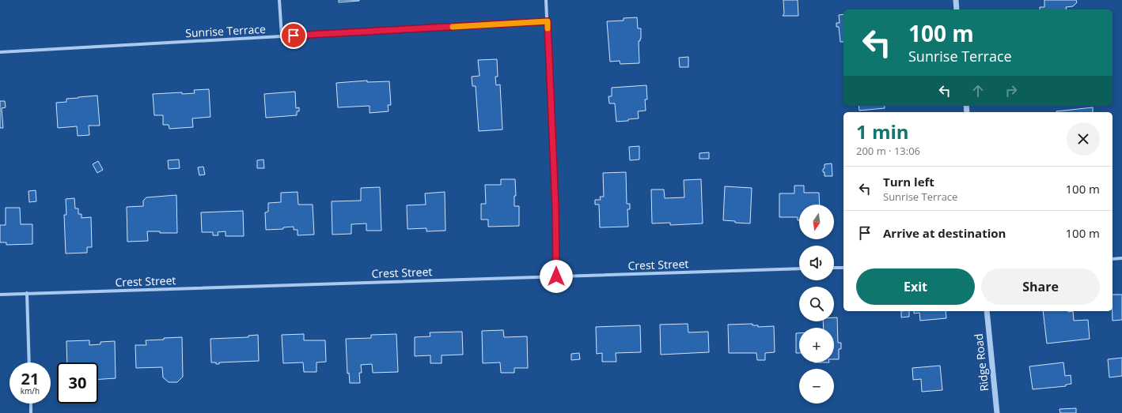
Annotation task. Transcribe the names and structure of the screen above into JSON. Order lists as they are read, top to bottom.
{
  "streets": {
    "street": ["Sunrise Terrace", "Crest Street", "Ridge Road"]
  },
  "north": "bottom",
  "page": {
    "turn": ["100 m", "Sunrise Terrace"],
    "heading": ["1 min", "200 m · 13:06"],
    "list": [
      {
        "name": "Turn left",
        "note": "Sunrise Terrace",
        "value": "100 m"
      },
      {
        "name": "Arrive at destination",
        "value": "100 m"
      }
    ],
    "map_buttons": ["+", "−"],
    "buttons": ["Exit", "Share"],
    "speed": "21 km/h",
    "limit": "30"
  }
}
